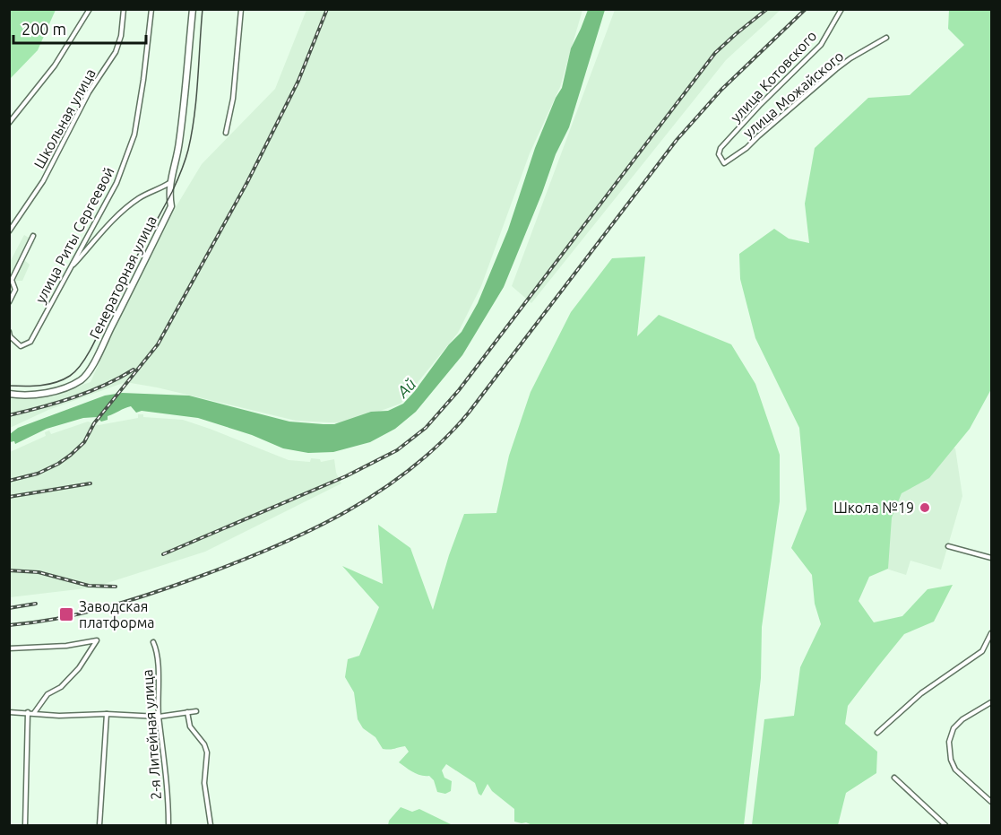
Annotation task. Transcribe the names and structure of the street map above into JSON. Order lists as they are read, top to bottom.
{
  "streets": {
    "main road": ["Генераторная улица"],
    "street": [
      "улица Котовского",
      "улица Можайского",
      "Школьная улица",
      "улица Риты Сергеевой",
      "2-я Литейная улица"
    ]
  },
  "crossings": [
    ["улица Котовского", "улица Можайского"]
  ],
  "water": ["Ай"],
  "places": {
    "other": ["Школа №19"],
    "transit": ["Заводская платформа"]
  },
  "scale_bar": "200 m"
}
